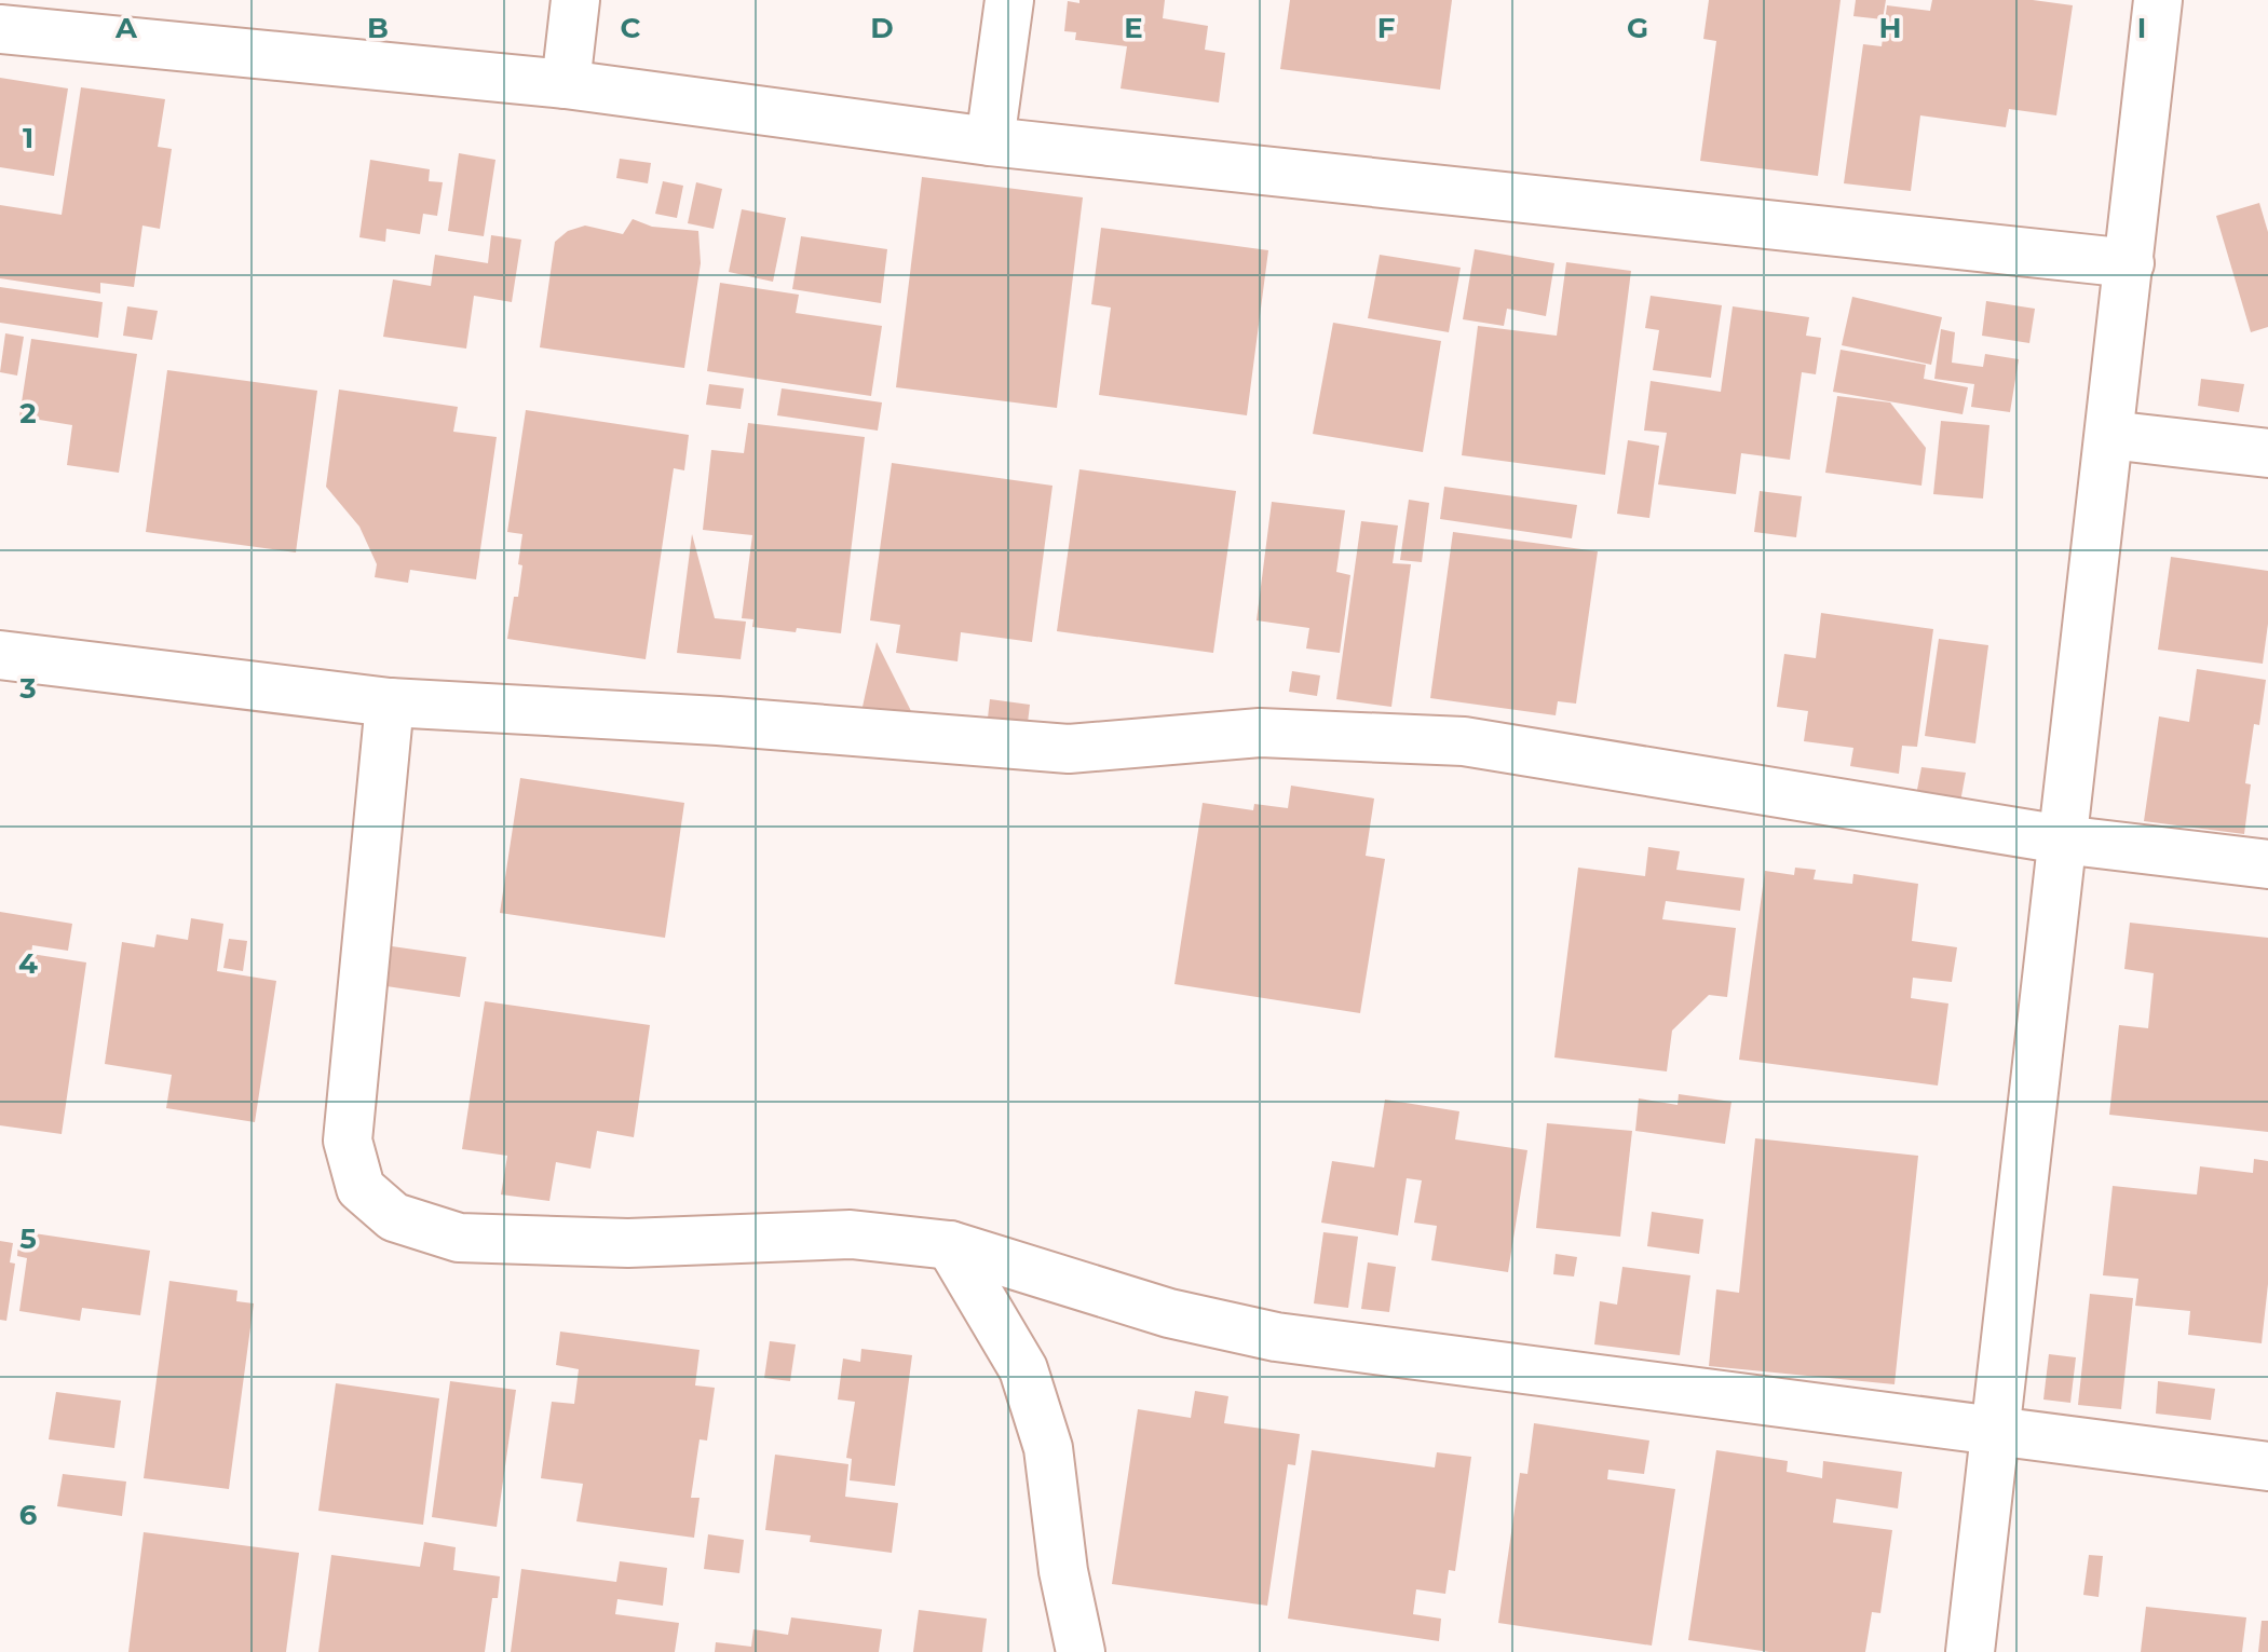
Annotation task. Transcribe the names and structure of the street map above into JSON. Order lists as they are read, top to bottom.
{
  "grid": {
    "columns": [
      "A",
      "B",
      "C",
      "D",
      "E",
      "F",
      "G",
      "H",
      "I"
    ],
    "rows": [
      "1",
      "2",
      "3",
      "4",
      "5",
      "6"
    ]
  }
}
